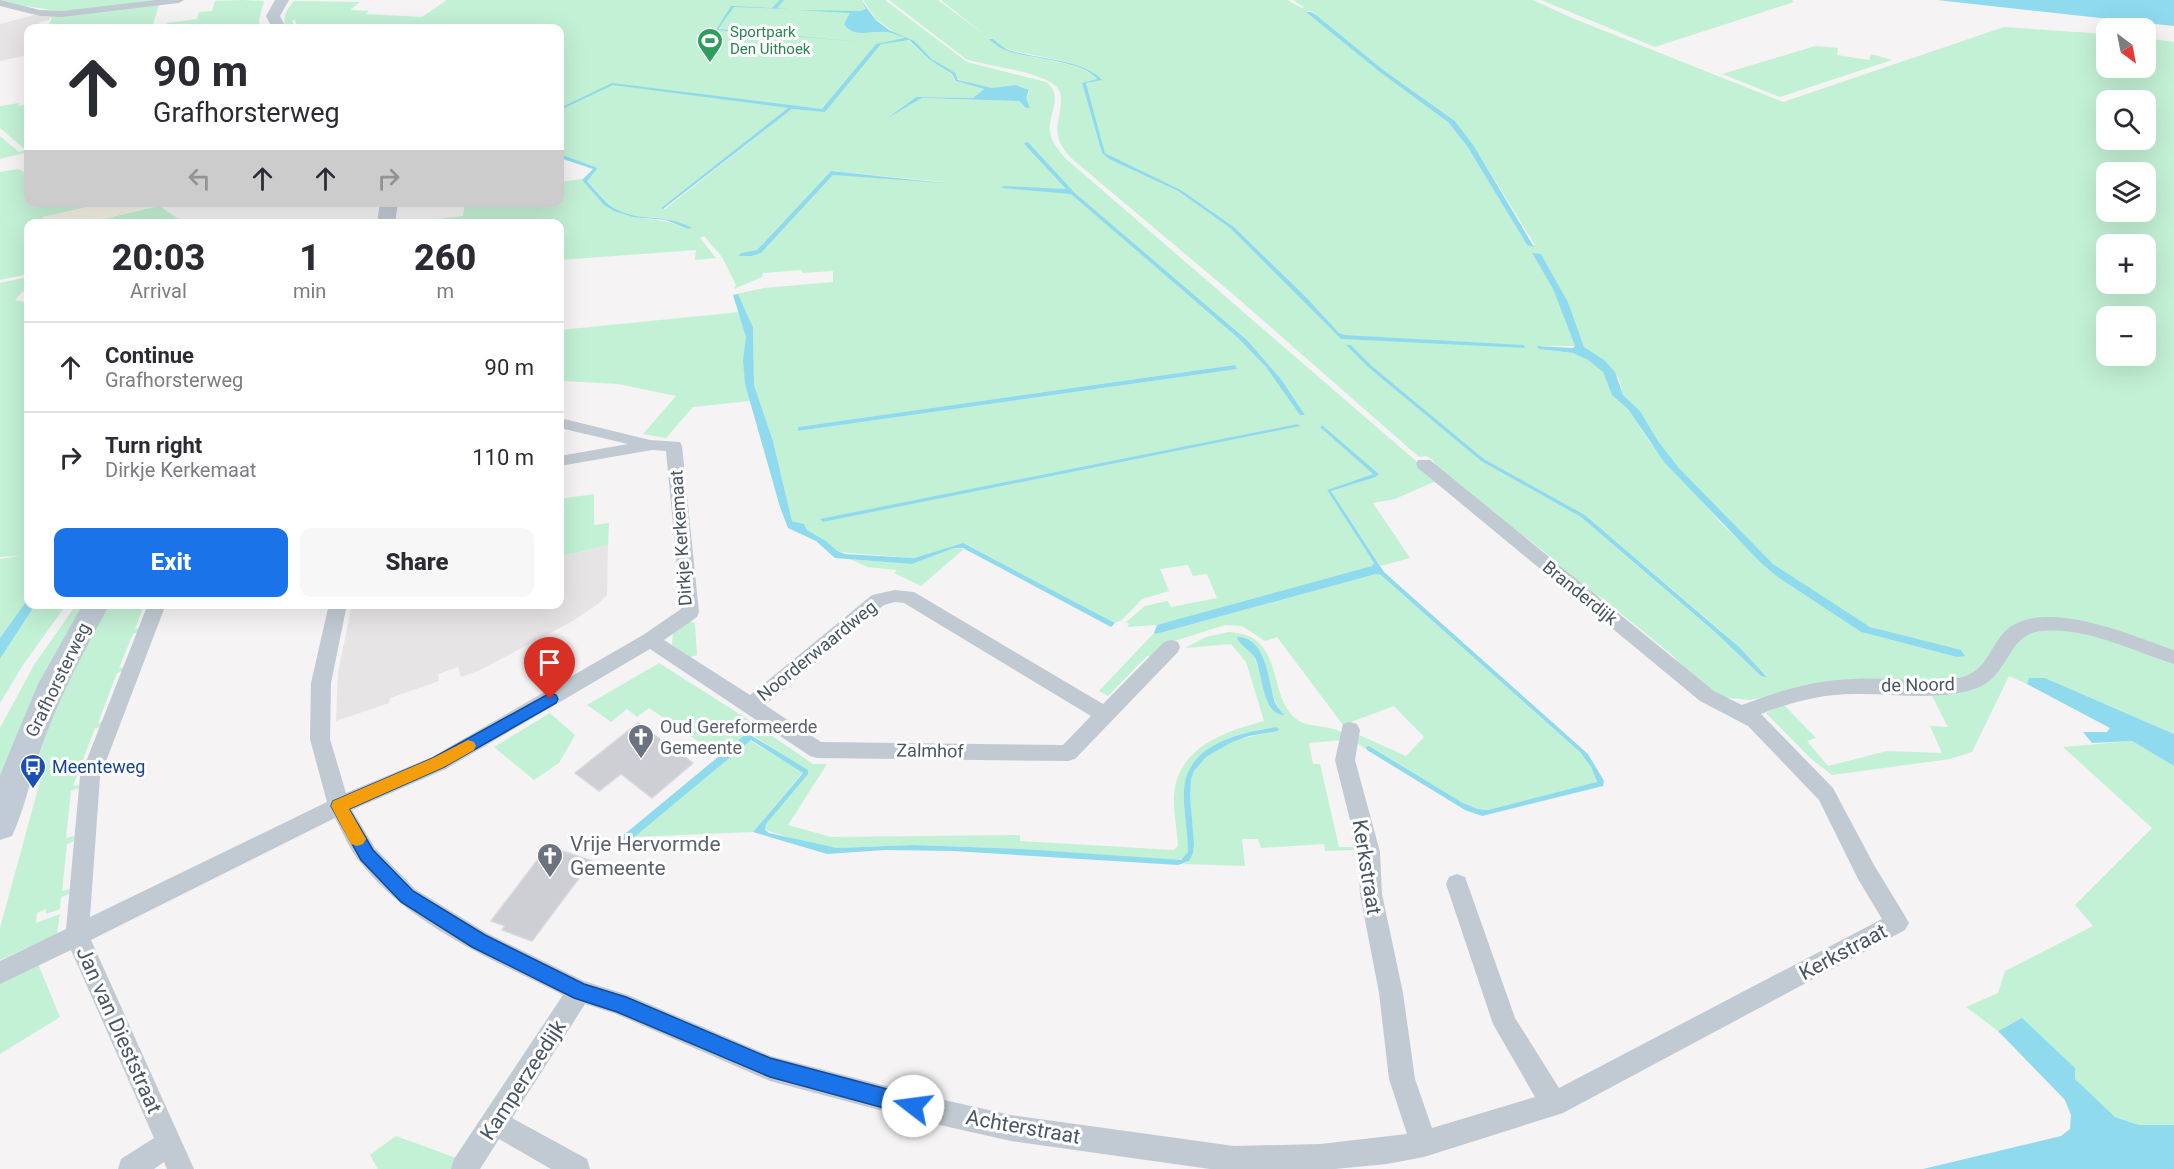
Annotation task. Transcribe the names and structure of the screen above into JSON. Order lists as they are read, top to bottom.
{
  "streets": {
    "main road": ["Grafhorsterweg"],
    "street": [
      "Dirkje Kerkemaat",
      "Branderdijk",
      "Noorderwaardweg",
      "de Noord",
      "Zalmhof",
      "Kerkstraat",
      "Jan van Dieststraat",
      "Kamperzeedijk",
      "Achterstraat"
    ]
  },
  "crossings": [
    ["Dirkje Kerkemaat", "Noorderwaardweg"],
    ["Branderdijk", "de Noord"],
    ["Branderdijk", "Kerkstraat"],
    ["Noorderwaardweg", "Zalmhof"],
    ["de Noord", "Kerkstraat"],
    ["Kerkstraat", "Achterstraat"],
    ["Kamperzeedijk", "Achterstraat"]
  ],
  "places": {
    "sports": ["Sportpark Den Uithoek"],
    "church": ["Oud Gereformeerde Gemeente", "Vrije Hervormde Gemeente"],
    "bus stop": ["Meenteweg"]
  },
  "north": "bottom right",
  "page": {
    "map_buttons": ["+", "−"],
    "turn": ["90 m", "Grafhorsterweg"],
    "eta": [
      "20:03",
      "Arrival",
      "1",
      "min",
      "260",
      "m"
    ],
    "list": [
      {
        "name": "Continue",
        "note": "Grafhorsterweg",
        "value": "90 m"
      },
      {
        "name": "Turn right",
        "note": "Dirkje Kerkemaat",
        "value": "110 m"
      }
    ],
    "buttons": ["Exit", "Share"]
  }
}
